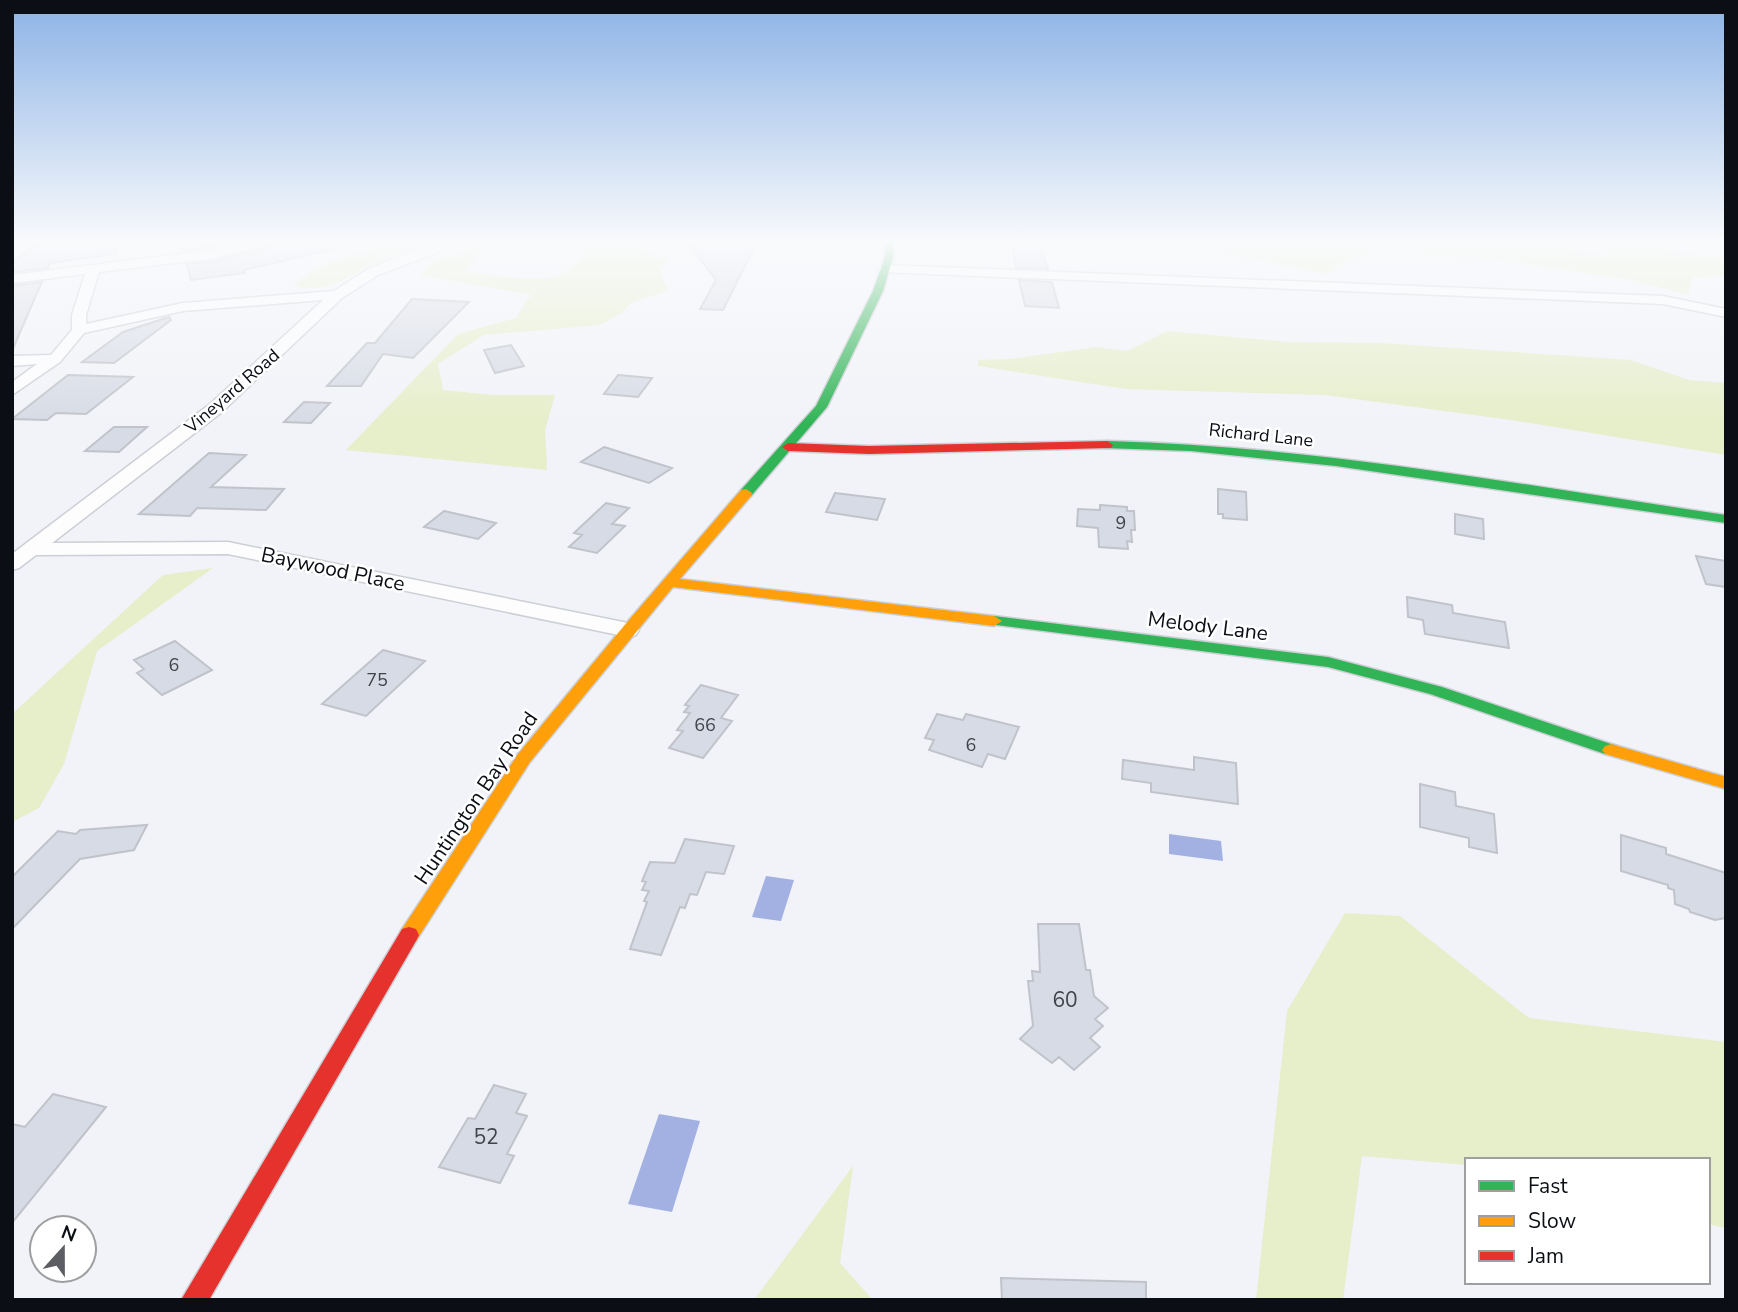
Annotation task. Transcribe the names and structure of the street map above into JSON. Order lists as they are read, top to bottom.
{
  "streets": {
    "street": [
      "Vineyard Road",
      "Richard Lane",
      "Baywood Place",
      "Melody Lane",
      "Huntington Bay Road"
    ]
  },
  "crossings": [
    ["Vineyard Road", "Baywood Place"],
    ["Richard Lane", "Huntington Bay Road"],
    ["Baywood Place", "Huntington Bay Road"],
    ["Melody Lane", "Huntington Bay Road"]
  ],
  "house_numbers": [
    "9",
    "6",
    "75",
    "66",
    "6",
    "60",
    "52"
  ],
  "legend": ["Fast", "Slow", "Jam"],
  "north": "top"
}
